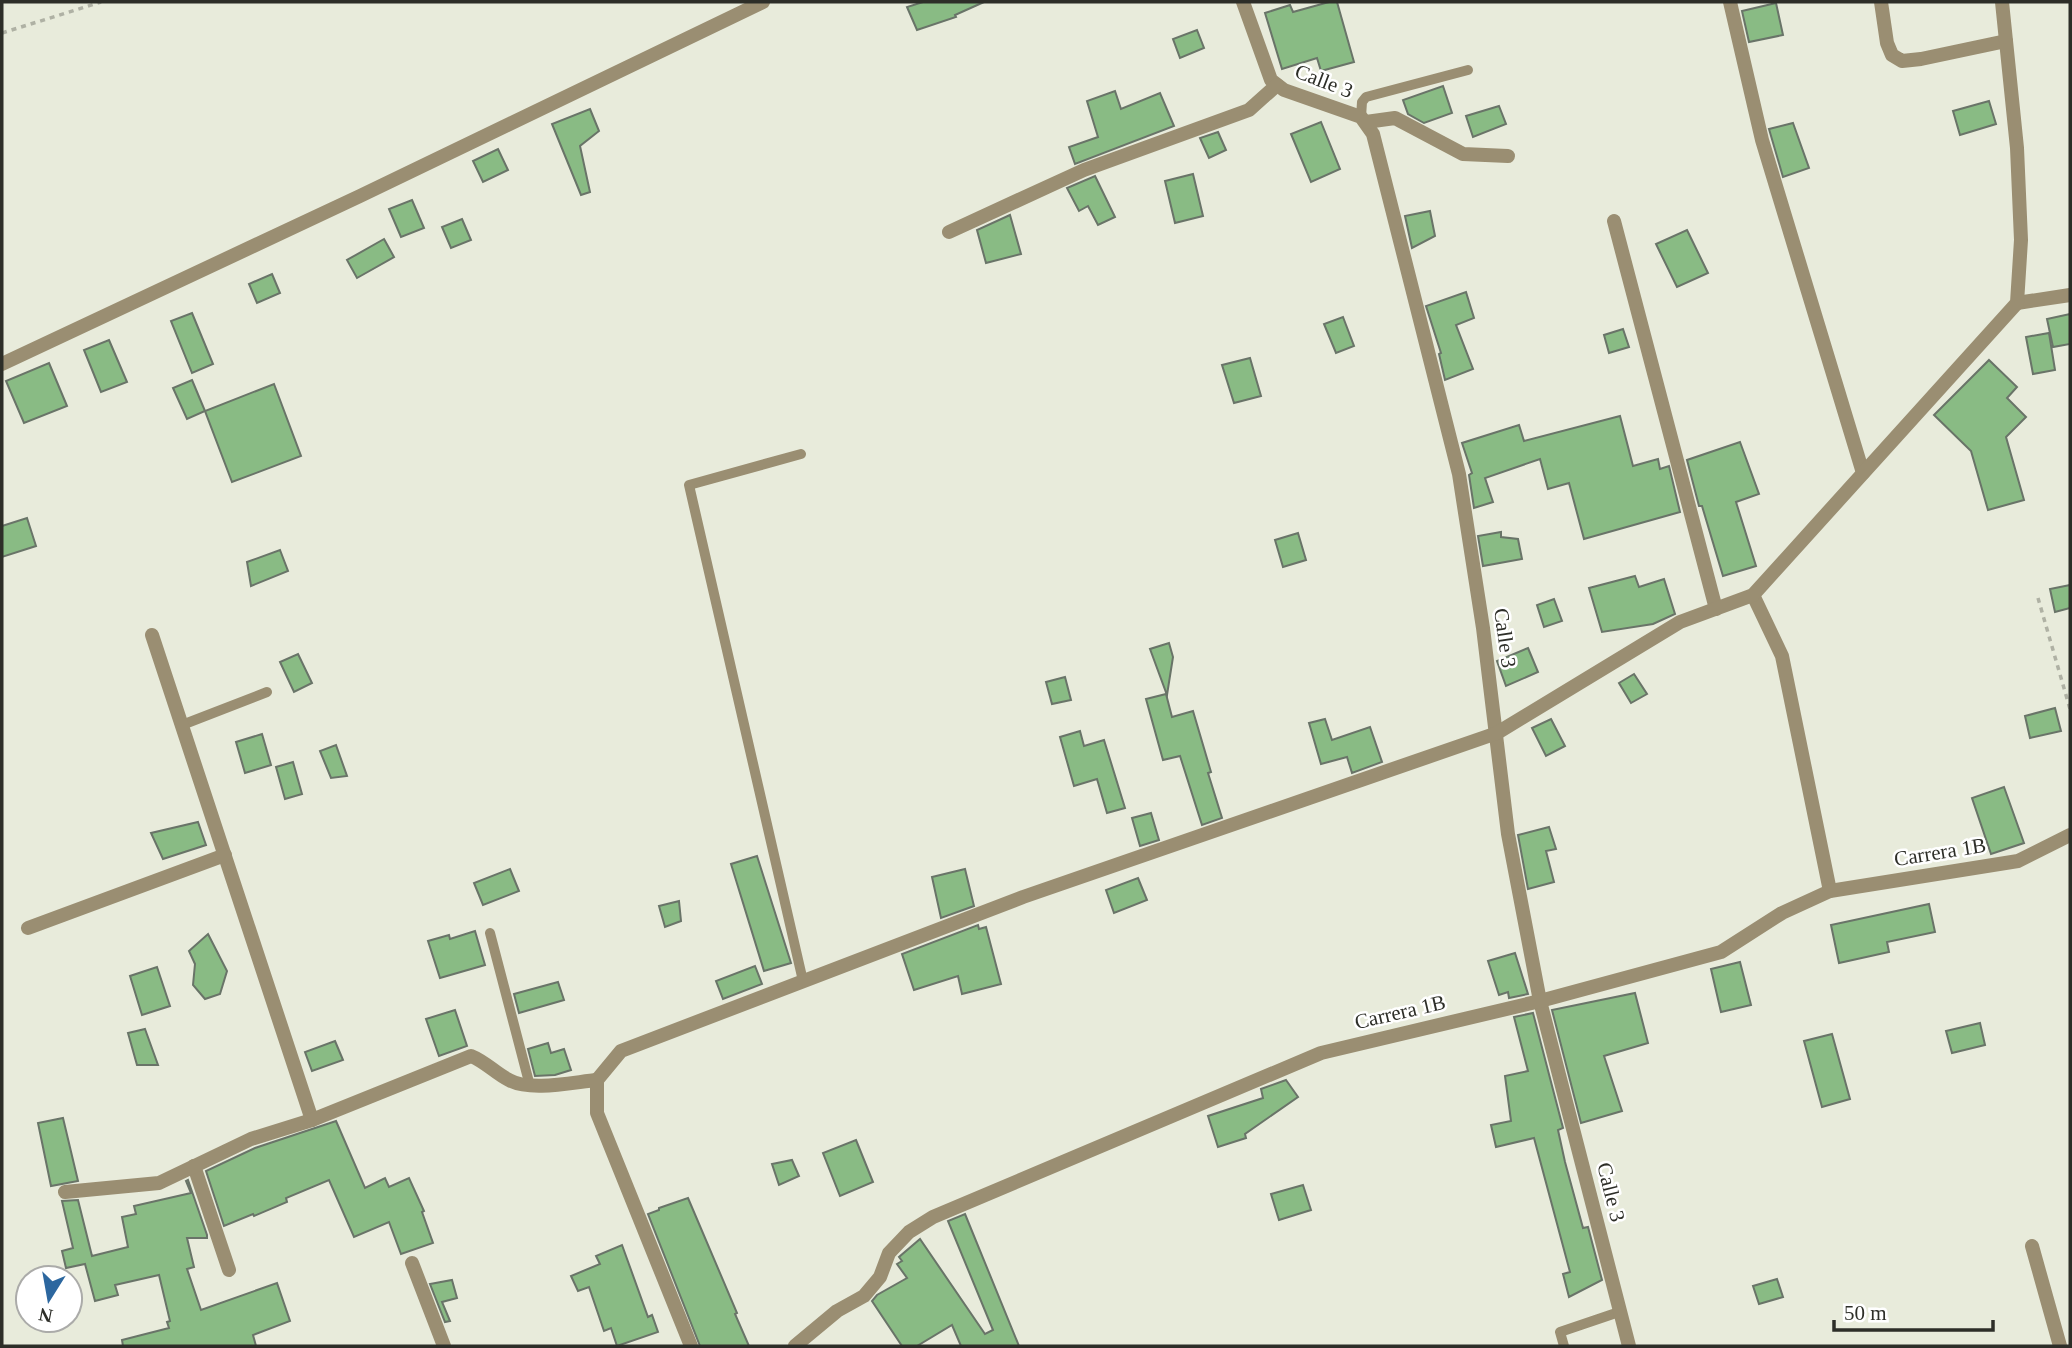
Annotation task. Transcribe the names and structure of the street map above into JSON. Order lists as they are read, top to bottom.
{
  "streets": {
    "street": ["Calle 3", "Carrera 1B"]
  },
  "crossings": [
    ["Calle 3", "Carrera 1B"]
  ],
  "scale_bar": "50 m",
  "north": "bottom"
}
